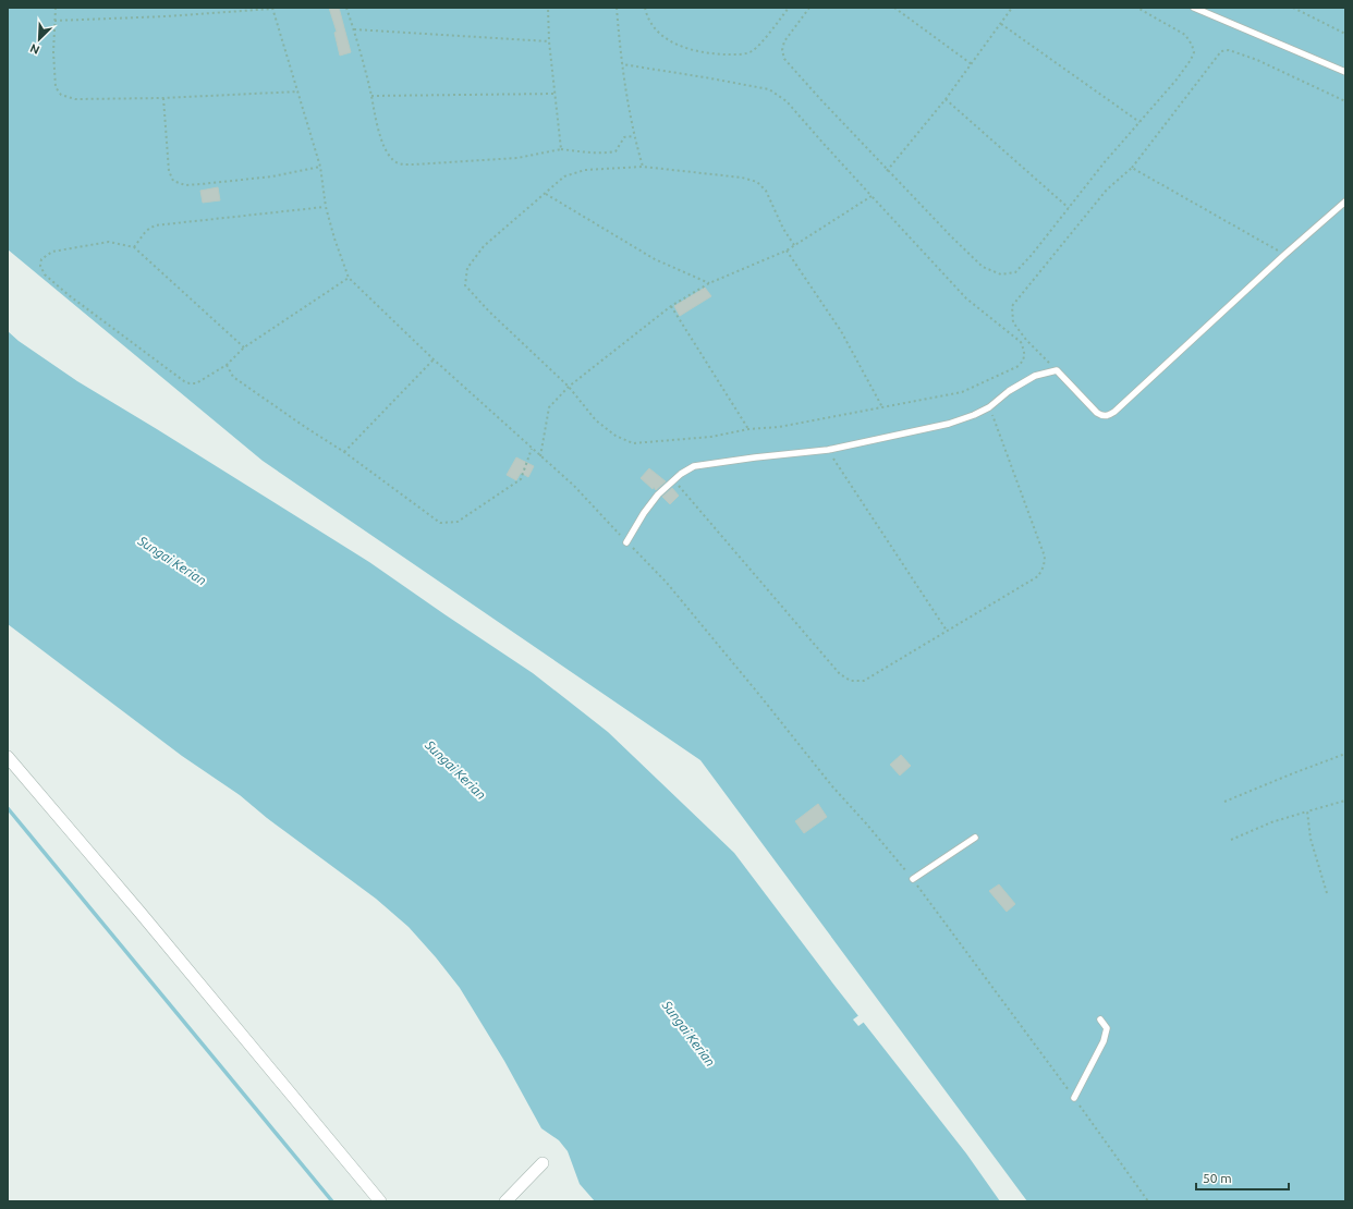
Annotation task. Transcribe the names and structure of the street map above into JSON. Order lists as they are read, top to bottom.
{
  "water": ["Sungai Kerian"],
  "scale_bar": "50 m",
  "north": "bottom left"
}
